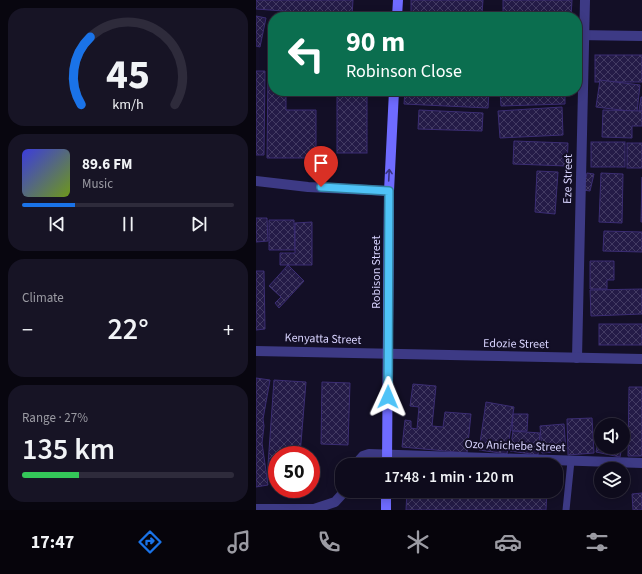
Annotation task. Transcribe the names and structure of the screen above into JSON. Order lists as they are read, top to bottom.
{
  "streets": {
    "main road": ["Robison Street"],
    "street": [
      "Eze Street",
      "Kenyatta Street",
      "Edozie Street",
      "Ozo Anichebe Street"
    ]
  },
  "crossings": [
    ["Eze Street", "Edozie Street"],
    ["Robison Street", "Kenyatta Street"],
    ["Robison Street", "Edozie Street"],
    ["Robison Street", "Ozo Anichebe Street"],
    ["Kenyatta Street", "Edozie Street"]
  ],
  "page": {
    "turn": ["90 m", "Robinson Close"],
    "song": ["89.6 FM", "Music"],
    "tile": [
      "Climate",
      ["Range · 27%", "135 km"]
    ],
    "heat": ["−", "22°", "+"],
    "limit": "50",
    "trip": "17:48 · 1 min · 120 m",
    "tabs": "17:47",
    "gauge": ["45", "km/h"]
  }
}
